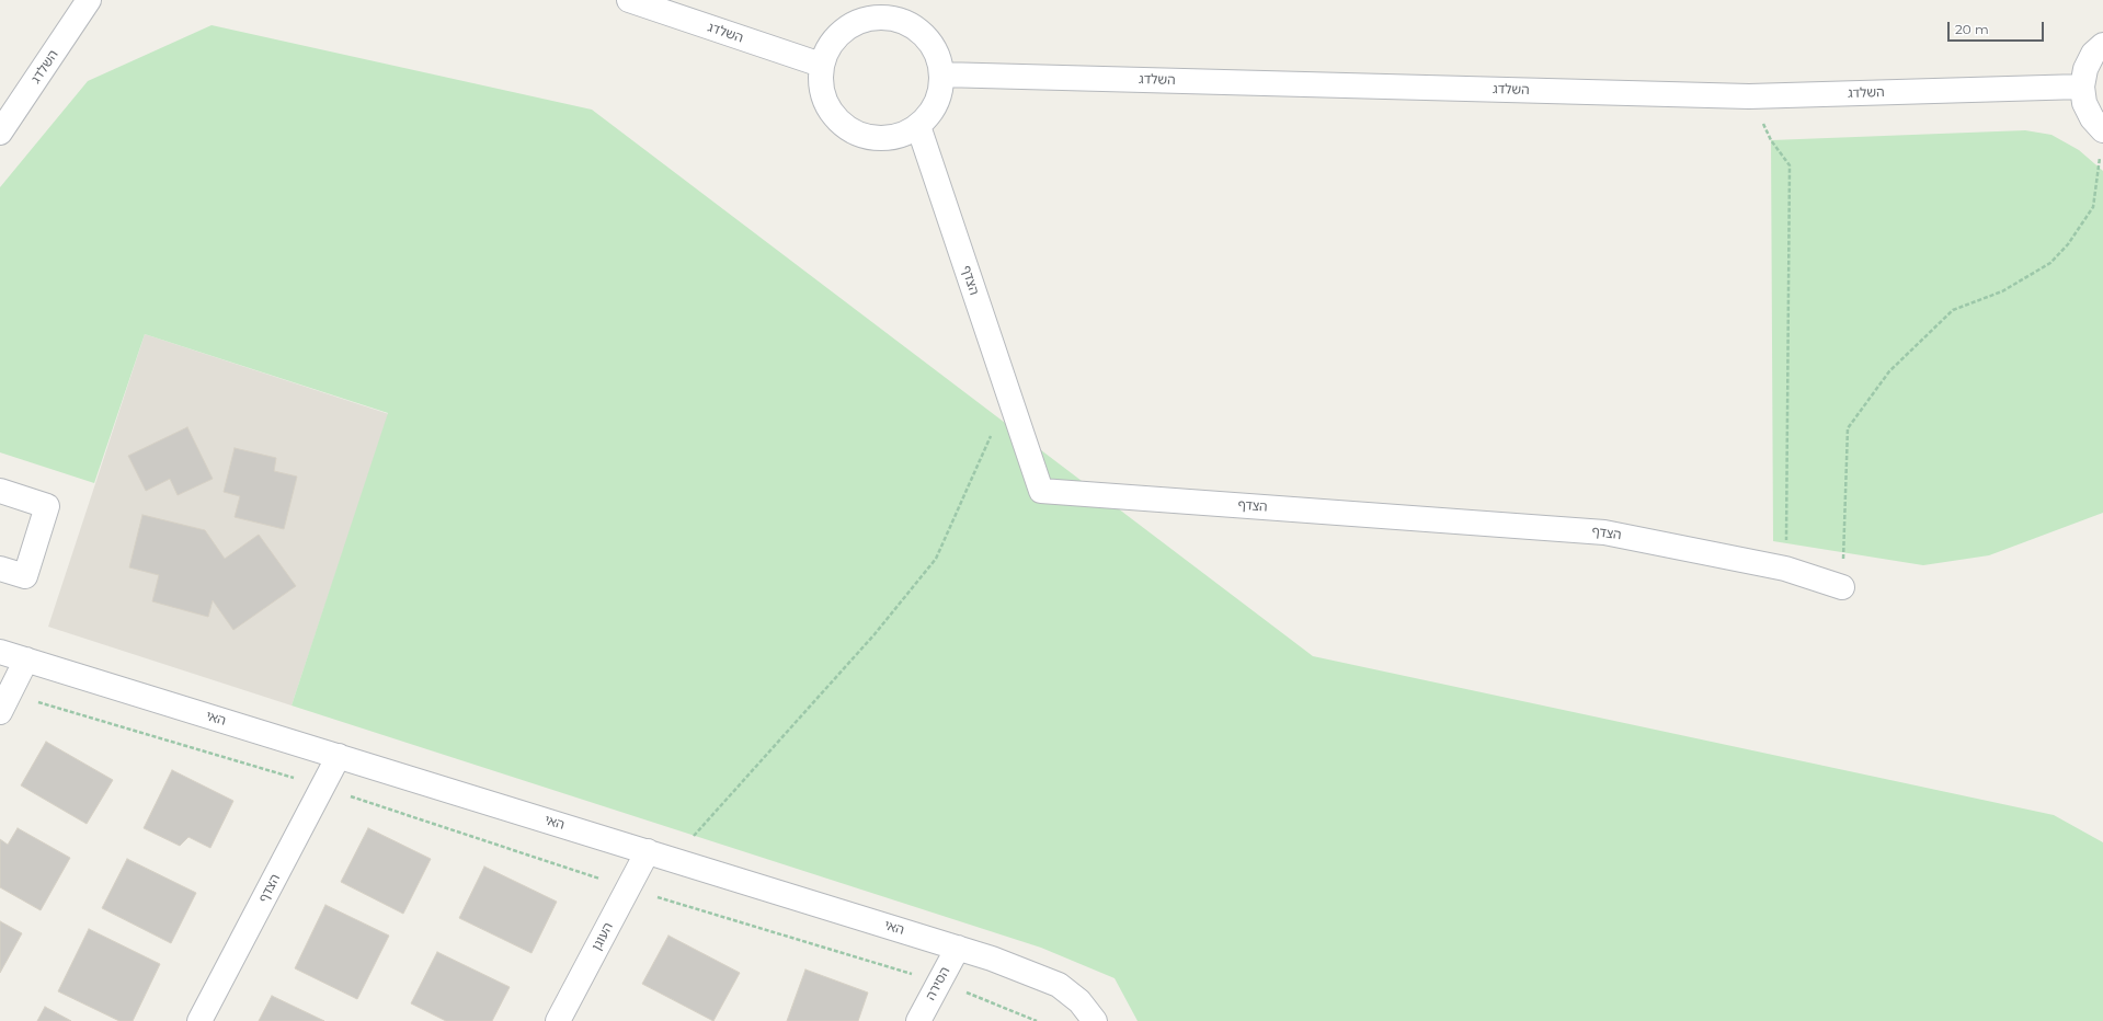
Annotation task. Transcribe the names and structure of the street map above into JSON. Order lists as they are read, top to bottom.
{
  "streets": {
    "street": [
      "השלדג",
      "הצדף",
      "האי",
      "העוגן",
      "הסירה"
    ]
  },
  "crossings": [
    ["השלדג", "הצדף"],
    ["הצדף", "האי"],
    ["האי", "העוגן"],
    ["האי", "הסירה"]
  ],
  "scale_bar": "20 m"
}
